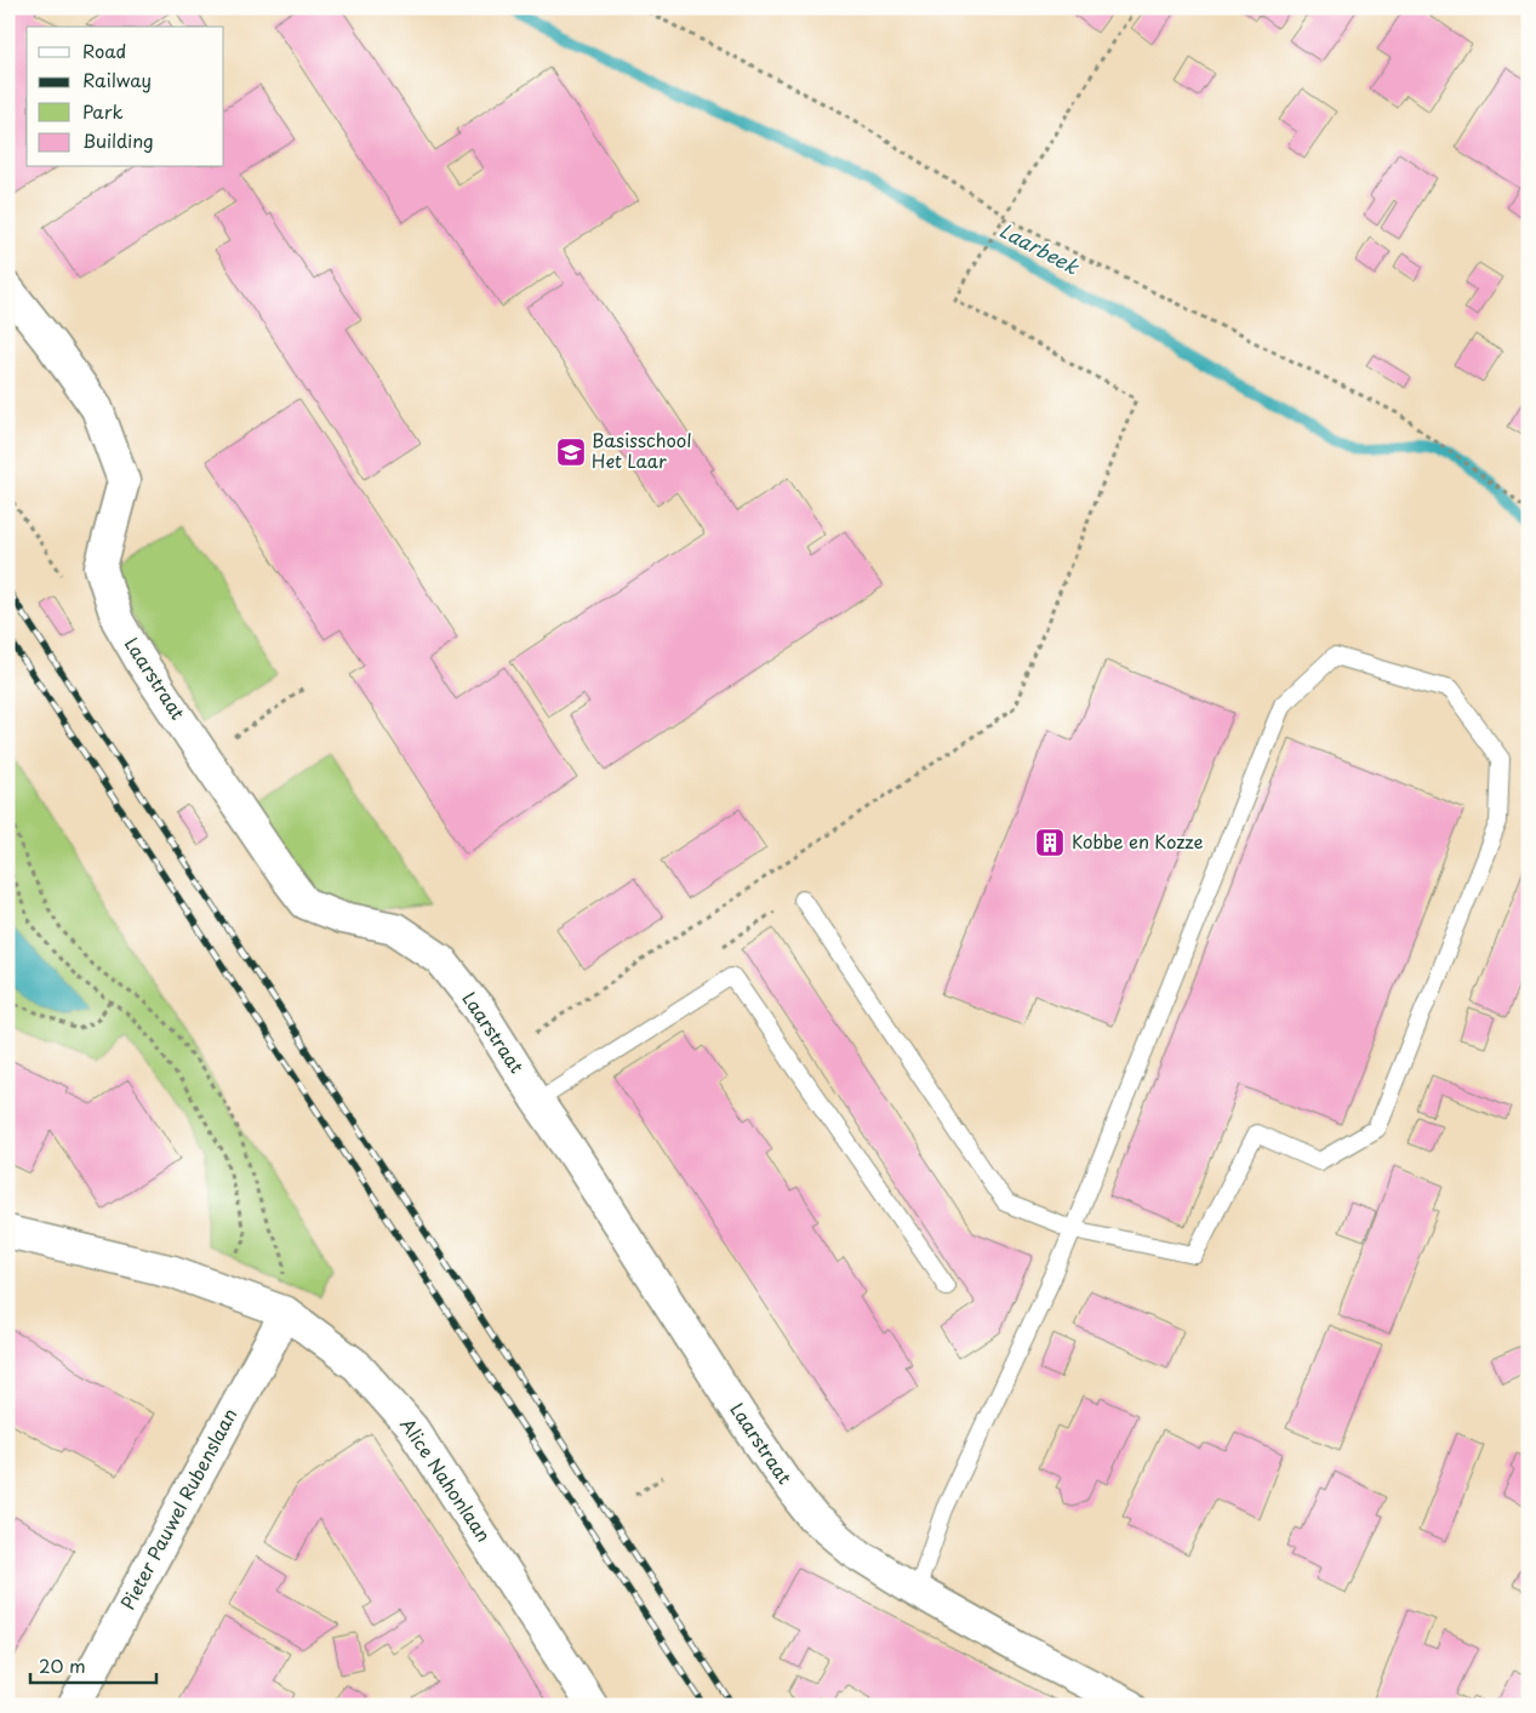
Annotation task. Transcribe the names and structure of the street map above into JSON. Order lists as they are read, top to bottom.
{
  "streets": {
    "street": ["Laarstraat", "Alice Nahonlaan", "Pieter Pauwel Rubenslaan"]
  },
  "crossings": [
    ["Alice Nahonlaan", "Pieter Pauwel Rubenslaan"]
  ],
  "water": ["Laarbeek"],
  "places": {
    "school or university": ["Basisschool Het Laar"],
    "building": ["Kobbe en Kozze"]
  },
  "legend": [
    "Road",
    "Railway",
    "Park",
    "Building"
  ],
  "scale_bar": "20 m"
}
